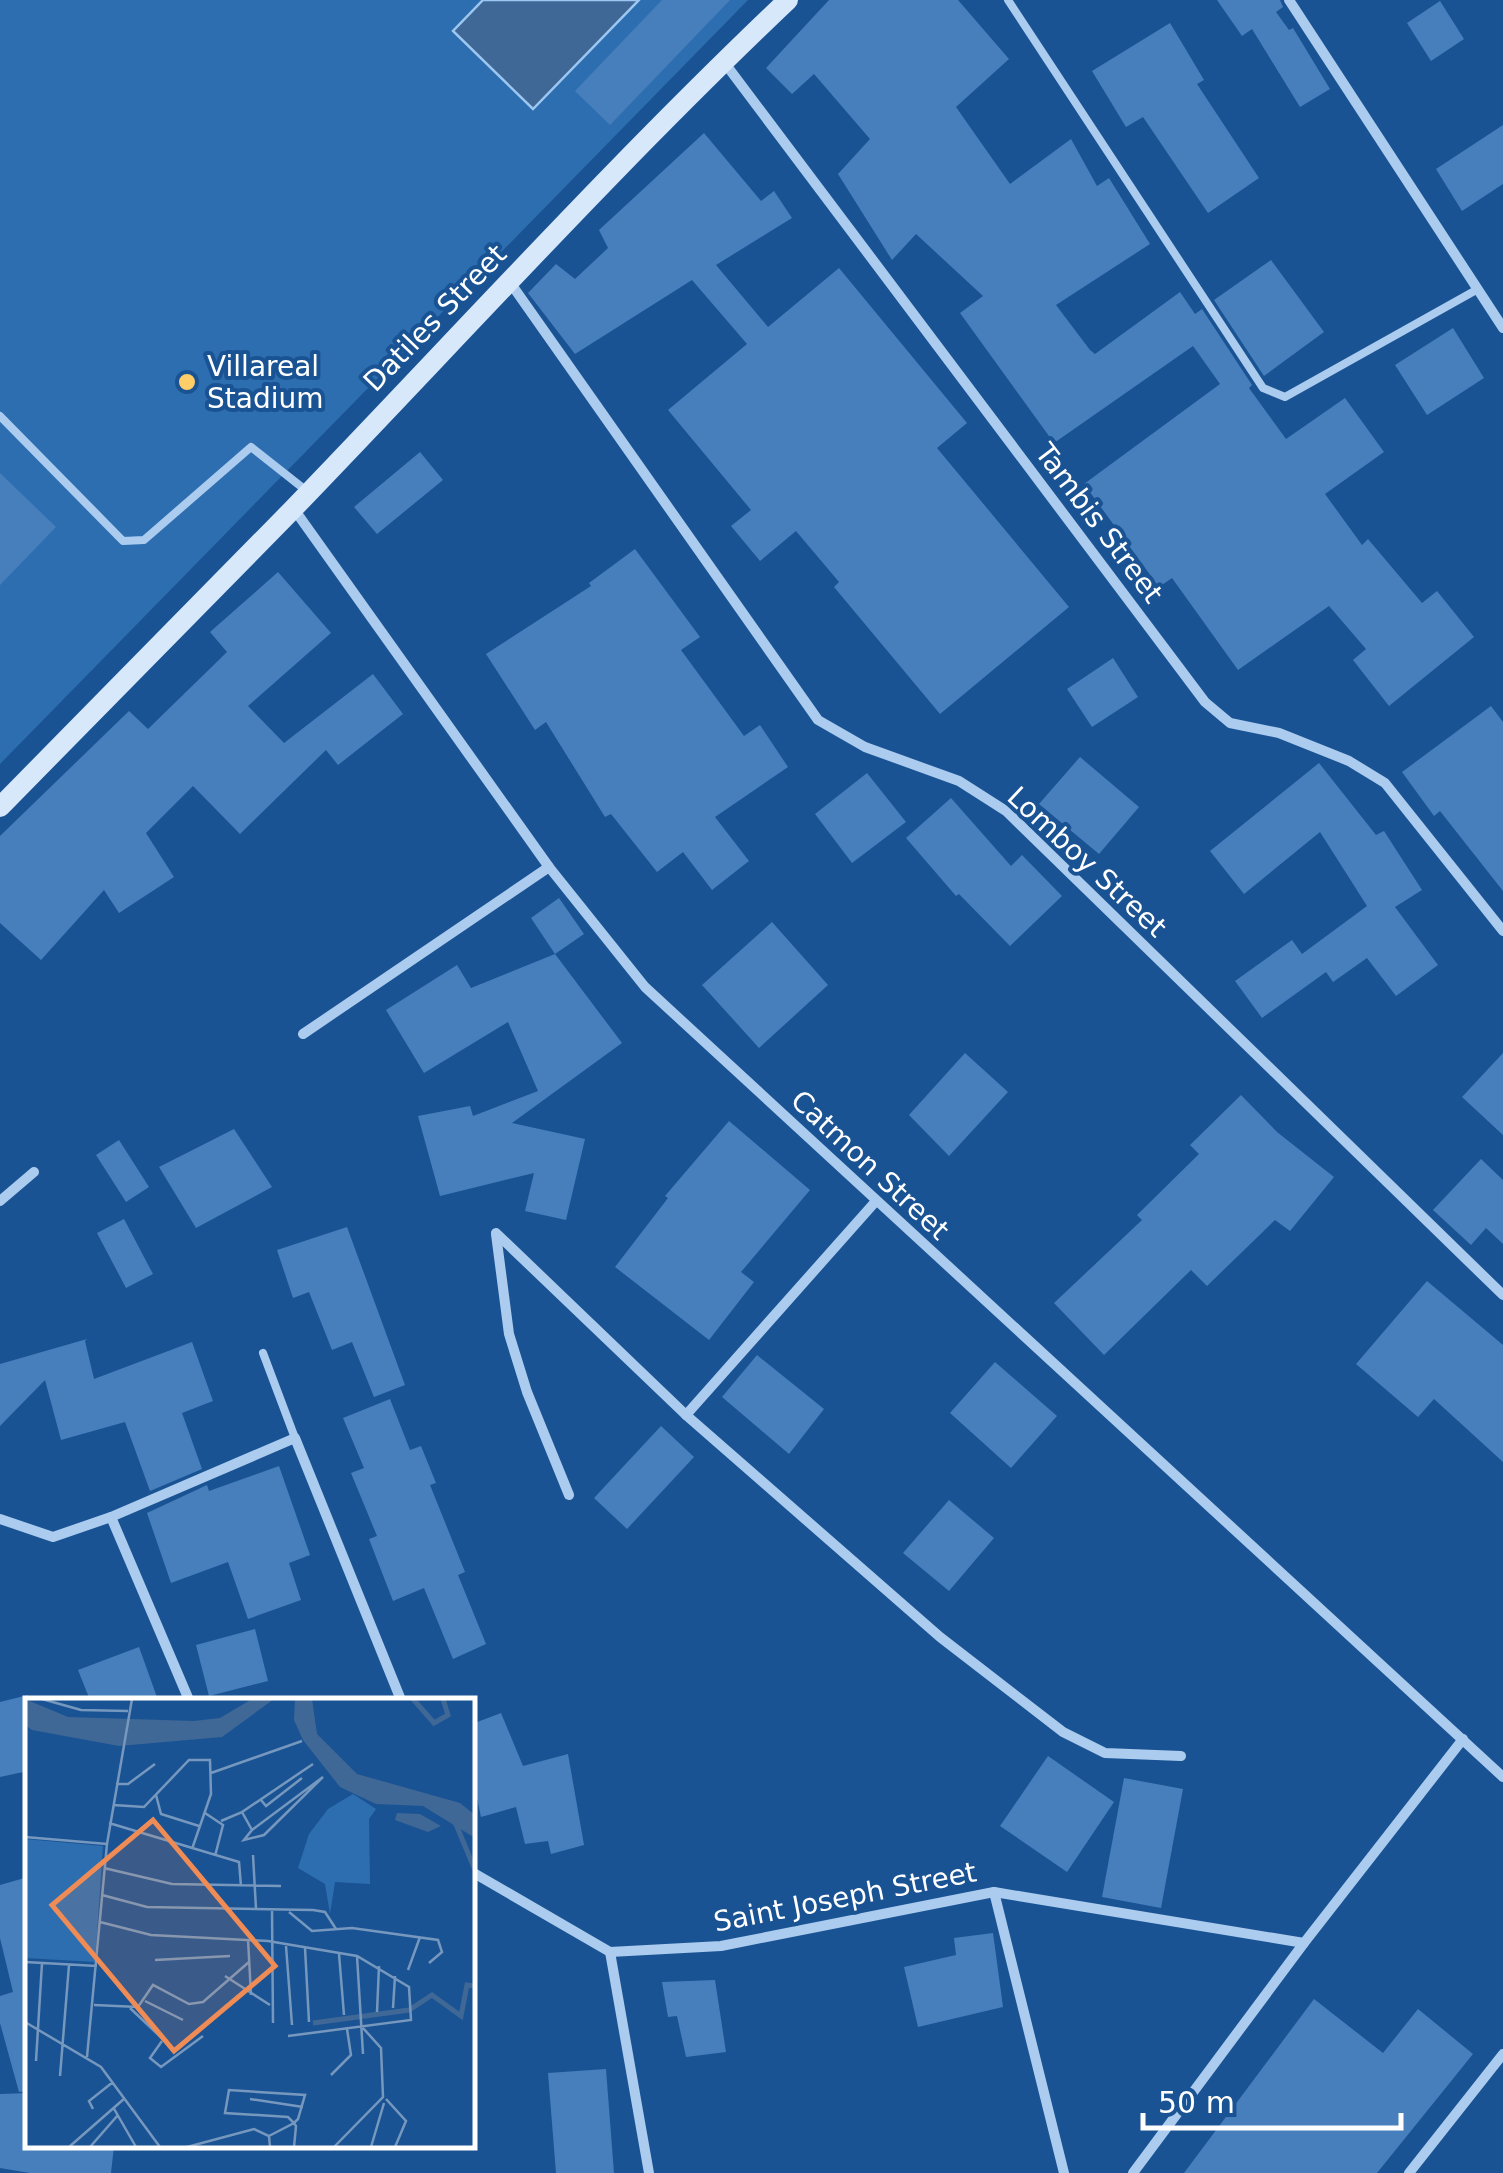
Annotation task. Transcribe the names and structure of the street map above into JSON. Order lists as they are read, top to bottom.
{
  "streets": {
    "main road": ["Datiles Street"],
    "street": [
      "Tambis Street",
      "Lomboy Street",
      "Catmon Street",
      "Saint Joseph Street"
    ]
  },
  "crossings": [
    ["Datiles Street", "Tambis Street"],
    ["Datiles Street", "Lomboy Street"],
    ["Datiles Street", "Catmon Street"]
  ],
  "places": ["Villareal Stadium"],
  "scale_bar": "50 m"
}
